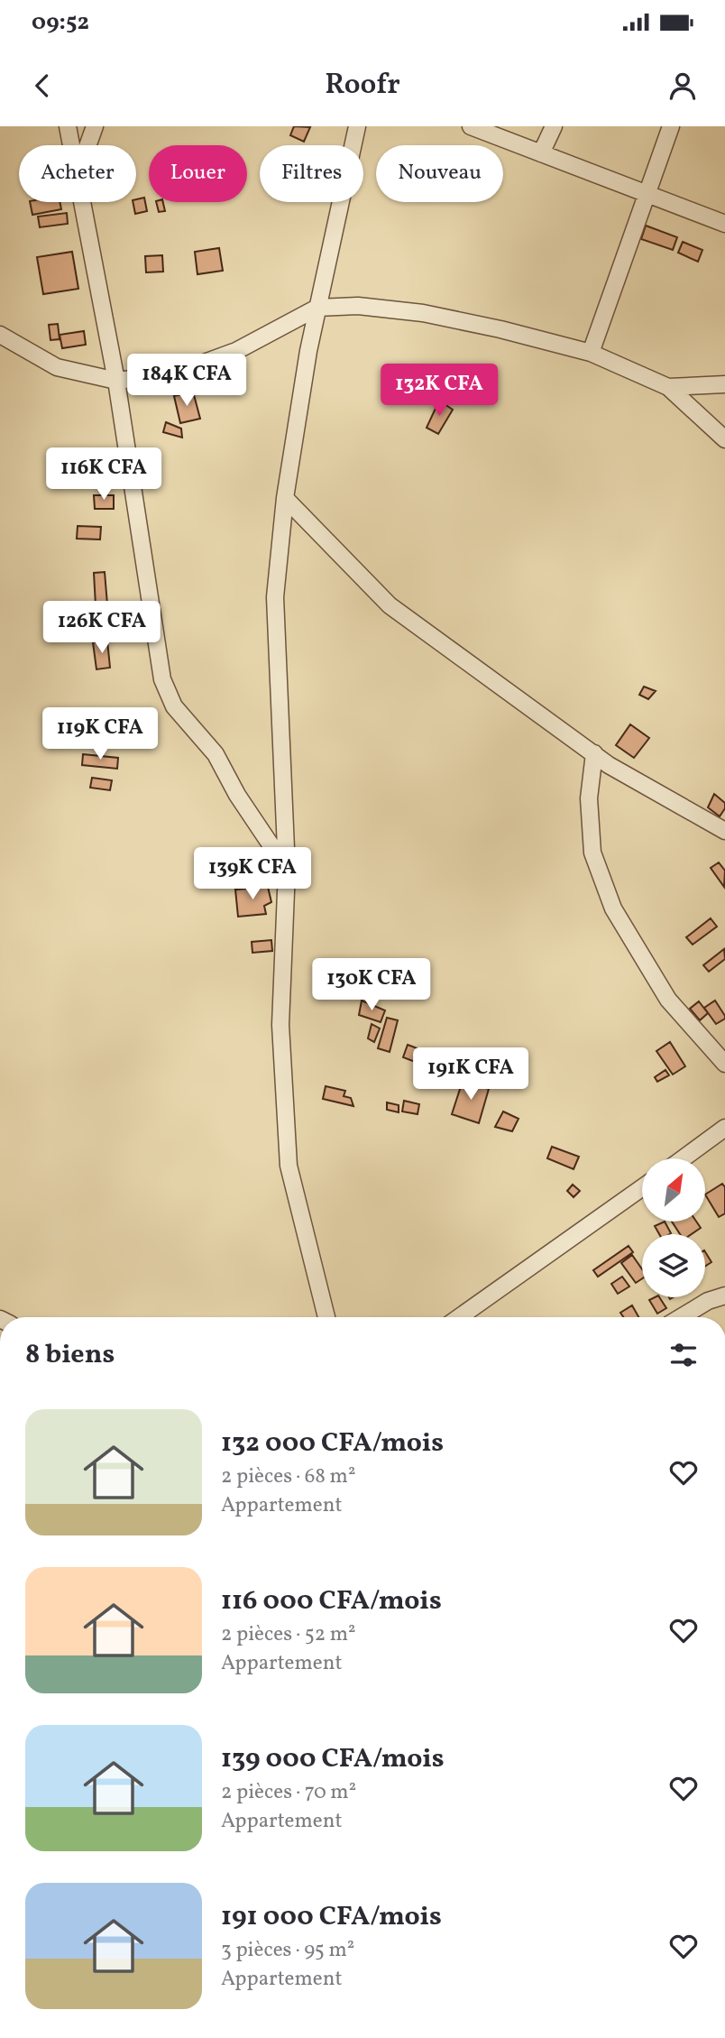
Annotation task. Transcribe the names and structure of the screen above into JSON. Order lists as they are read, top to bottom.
{
  "north": "top right",
  "page": {
    "status": "09:52",
    "header": "Roofr",
    "chip": [
      "Acheter",
      "Louer",
      "Filtres",
      "Nouveau"
    ],
    "price": [
      "184K CFA",
      "132K CFA",
      "116K CFA",
      "126K CFA",
      "119K CFA",
      "139K CFA",
      "130K CFA",
      "191K CFA"
    ],
    "heading": "8 biens",
    "list": [
      {
        "name": "132 000 CFA/mois",
        "note": "2 pièces · 68 m² · Appartement"
      },
      {
        "name": "116 000 CFA/mois",
        "note": "2 pièces · 52 m² · Appartement"
      },
      {
        "name": "139 000 CFA/mois",
        "note": "2 pièces · 70 m² · Appartement"
      },
      {
        "name": "191 000 CFA/mois",
        "note": "3 pièces · 95 m² · Appartement"
      }
    ]
  }
}
